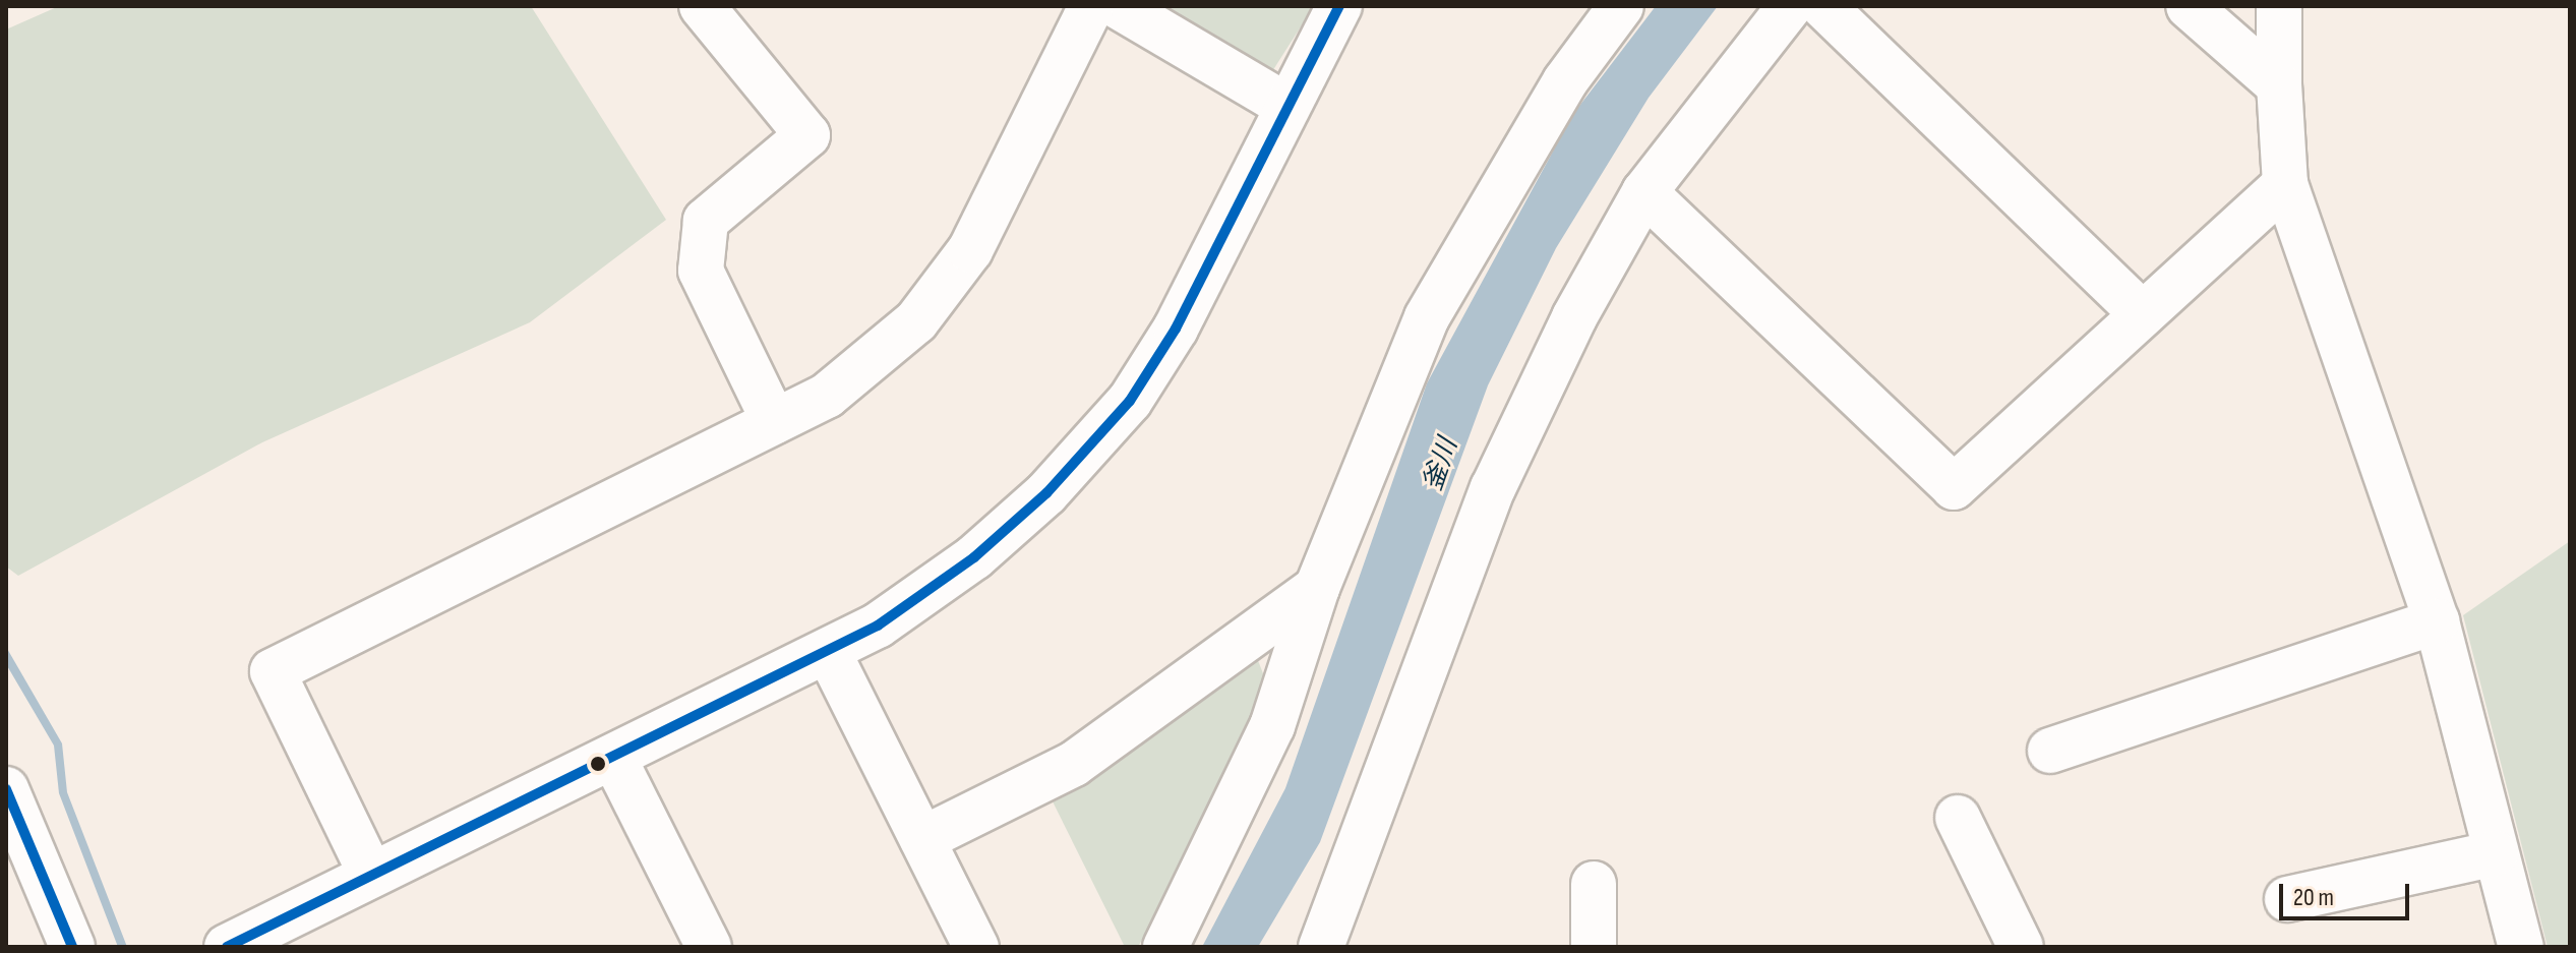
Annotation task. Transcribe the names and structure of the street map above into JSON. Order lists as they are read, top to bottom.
{
  "water": ["釜川"],
  "scale_bar": "20 m"
}
